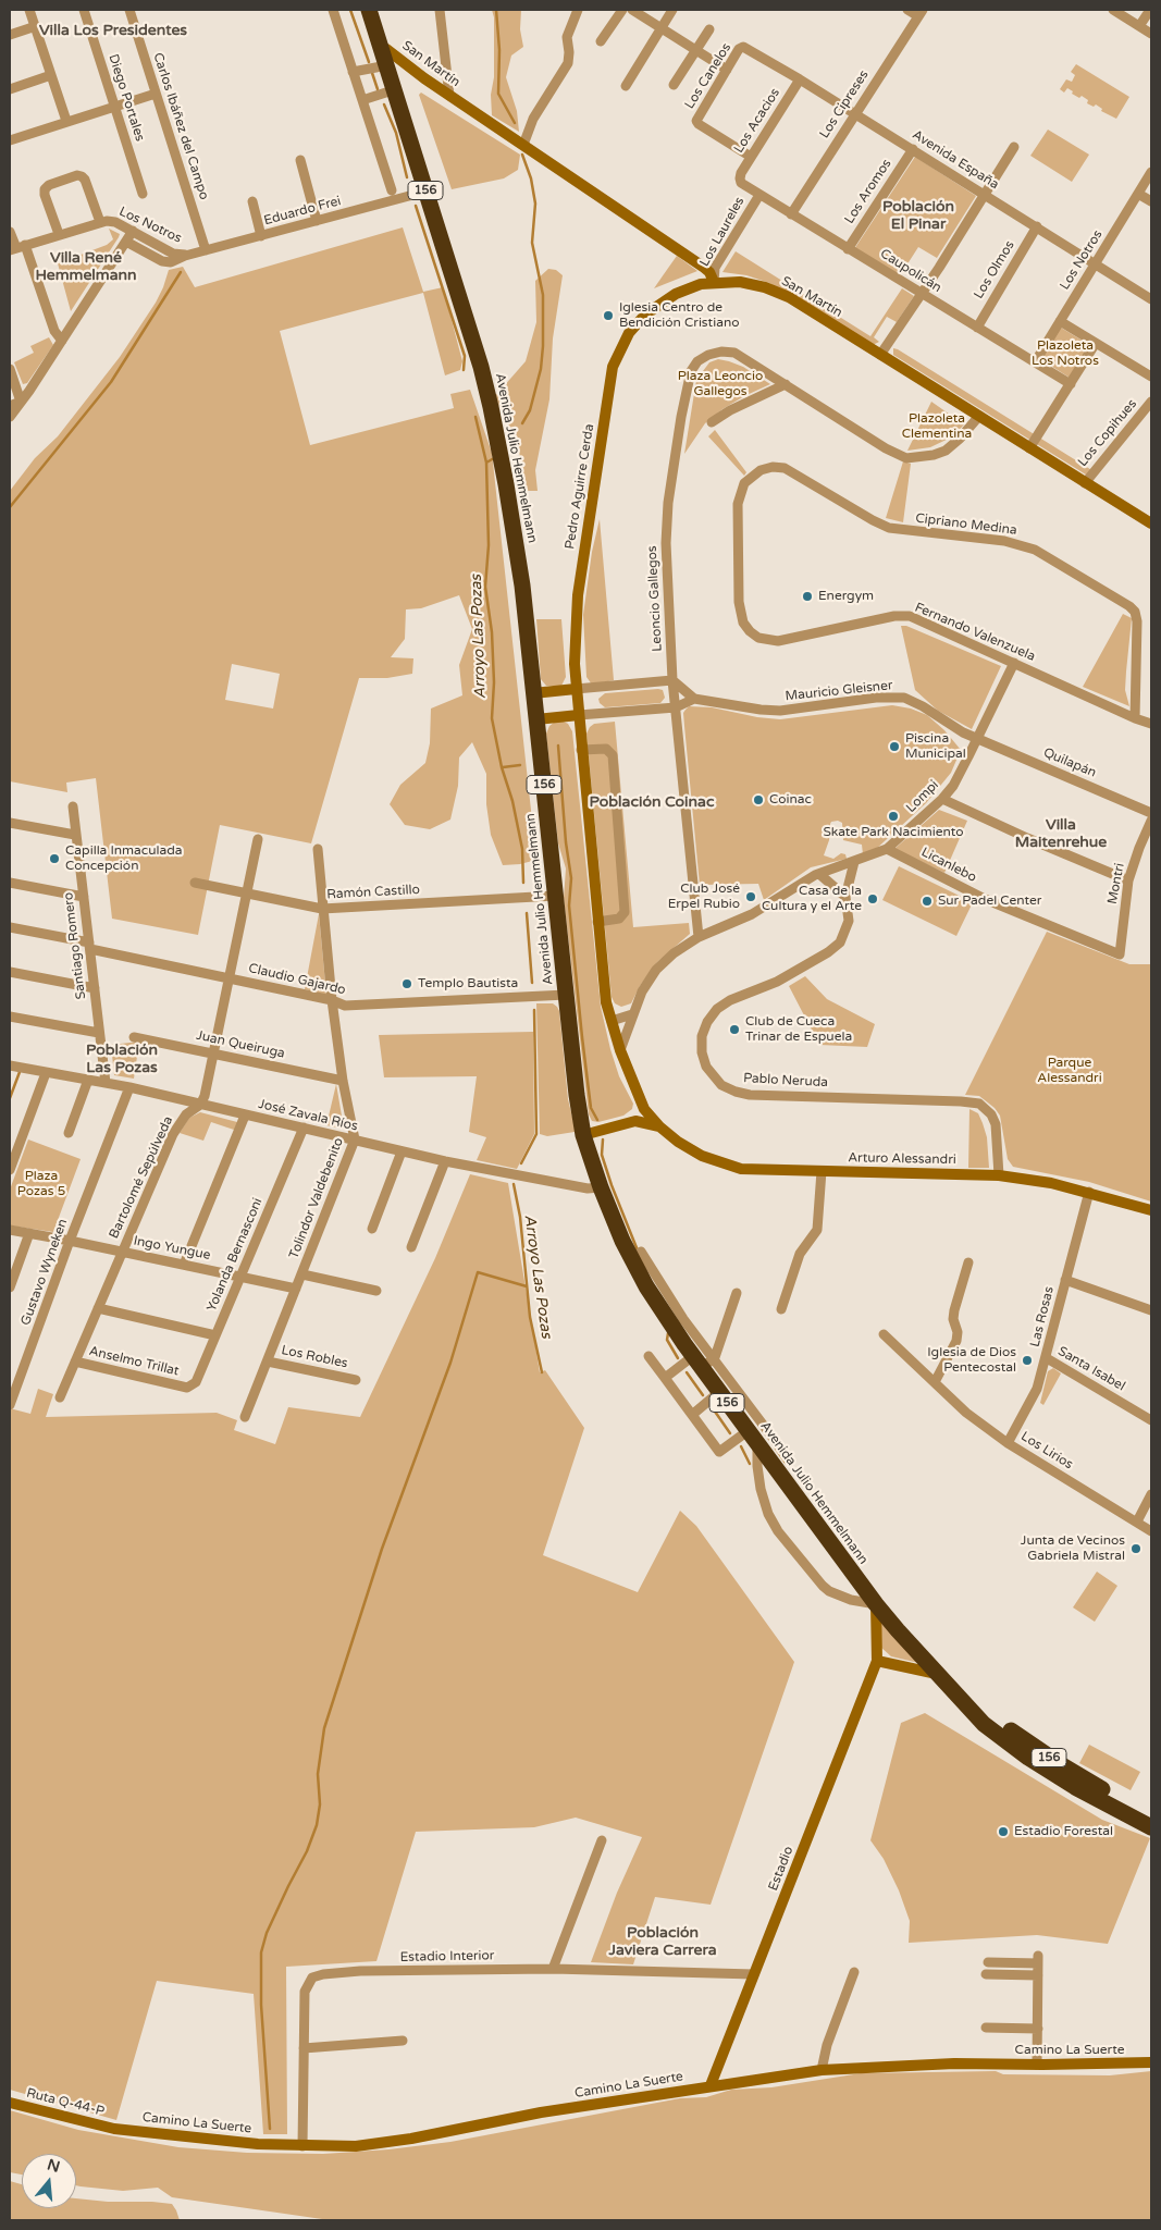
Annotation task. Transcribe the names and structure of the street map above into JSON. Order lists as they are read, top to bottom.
{
  "streets": {
    "highway": ["156", "Avenida Julio Hemmelmann"],
    "street": [
      "San Martín",
      "Los Canelos",
      "Diego Portales",
      "Los Cipreses",
      "Los Acacios",
      "Carlos Ibáñez del Campo",
      "Avenida España",
      "Los Aromos",
      "Eduardo Frei",
      "Los Notros",
      "Los Laureles",
      "Los Olmos",
      "Caupolicán",
      "Los Copihues",
      "Pedro Aguirre Cerda",
      "Cipriano Medina",
      "Leoncio Gallegos",
      "Fernando Valenzuela",
      "Mauricio Gleisner",
      "Quilapán",
      "Lompi",
      "Licanlebo",
      "Montri",
      "Ramón Castillo",
      "Santiago Romero",
      "Claudio Gajardo",
      "Juan Queiruga",
      "Pablo Neruda",
      "José Zavala Ríos",
      "Arturo Alessandri",
      "Bartolomé Sepúlveda",
      "Tolindor Valdebenito",
      "Ingo Yungue",
      "Yolanda Bernasconi",
      "Gustavo Wyneken",
      "Las Rosas",
      "Los Robles",
      "Anselmo Trillat",
      "Santa Isabel",
      "Los Lirios",
      "Estadio",
      "Estadio Interior",
      "Camino La Suerte",
      "Ruta Q-44-P"
    ]
  },
  "crossings": [
    ["San Martín", "Los Laureles"],
    ["San Martín", "Los Copihues"],
    ["San Martín", "Avenida Julio Hemmelmann"],
    ["San Martín", "Pedro Aguirre Cerda"],
    ["San Martín", "Leoncio Gallegos"],
    ["Los Canelos", "Los Acacios"],
    ["Los Canelos", "Avenida España"],
    ["Los Cipreses", "Avenida España"],
    ["Los Cipreses", "Caupolicán"],
    ["Los Acacios", "Avenida España"],
    ["Los Acacios", "Caupolicán"],
    ["Carlos Ibáñez del Campo", "Eduardo Frei"],
    ["Avenida España", "Los Aromos"],
    ["Avenida España", "Los Notros"],
    ["Avenida España", "Los Olmos"],
    ["Los Aromos", "Caupolicán"],
    ["Eduardo Frei", "Los Notros"],
    ["Eduardo Frei", "Avenida Julio Hemmelmann"],
    ["Los Notros", "Caupolicán"],
    ["Los Laureles", "Caupolicán"],
    ["Los Laureles", "Pedro Aguirre Cerda"],
    ["Los Olmos", "Caupolicán"],
    ["Avenida Julio Hemmelmann", "Ramón Castillo"],
    ["Avenida Julio Hemmelmann", "Claudio Gajardo"],
    ["Avenida Julio Hemmelmann", "José Zavala Ríos"],
    ["Avenida Julio Hemmelmann", "Arturo Alessandri"],
    ["Avenida Julio Hemmelmann", "Estadio"],
    ["Pedro Aguirre Cerda", "Arturo Alessandri"],
    ["Cipriano Medina", "Fernando Valenzuela"],
    ["Fernando Valenzuela", "Lompi"],
    ["Mauricio Gleisner", "Quilapán"],
    ["Mauricio Gleisner", "Lompi"],
    ["Quilapán", "Lompi"],
    ["Lompi", "Licanlebo"],
    ["Lompi", "Pablo Neruda"],
    ["Licanlebo", "Montri"],
    ["Ramón Castillo", "Bartolomé Sepúlveda"],
    ["Ramón Castillo", "Tolindor Valdebenito"],
    ["Santiago Romero", "Claudio Gajardo"],
    ["Santiago Romero", "José Zavala Ríos"],
    ["Claudio Gajardo", "Bartolomé Sepúlveda"],
    ["Claudio Gajardo", "Tolindor Valdebenito"],
    ["Juan Queiruga", "Bartolomé Sepúlveda"],
    ["Juan Queiruga", "Tolindor Valdebenito"],
    ["Pablo Neruda", "Arturo Alessandri"],
    ["José Zavala Ríos", "Bartolomé Sepúlveda"],
    ["José Zavala Ríos", "Tolindor Valdebenito"],
    ["José Zavala Ríos", "Yolanda Bernasconi"],
    ["José Zavala Ríos", "Gustavo Wyneken"],
    ["Arturo Alessandri", "Las Rosas"],
    ["Bartolomé Sepúlveda", "Ingo Yungue"],
    ["Bartolomé Sepúlveda", "Anselmo Trillat"],
    ["Tolindor Valdebenito", "Ingo Yungue"],
    ["Tolindor Valdebenito", "Los Robles"],
    ["Ingo Yungue", "Yolanda Bernasconi"],
    ["Ingo Yungue", "Gustavo Wyneken"],
    ["Yolanda Bernasconi", "Anselmo Trillat"],
    ["Las Rosas", "Santa Isabel"],
    ["Las Rosas", "Los Lirios"],
    ["Estadio", "Estadio Interior"],
    ["Estadio", "Camino La Suerte"],
    ["Estadio Interior", "Camino La Suerte"],
    ["Camino La Suerte", "Ruta Q-44-P"]
  ],
  "districts": [
    "Villa Los Presidentes",
    "Población El Pinar",
    "Villa René Hemmelmann",
    "Población Coinac",
    "Villa Maitenrehue",
    "Población Las Pozas",
    "Población Javiera Carrera"
  ],
  "water": ["Arroyo Las Pozas"],
  "parks": [
    "Plazoleta Los Notros",
    "Plaza Leoncio Gallegos",
    "Plazoleta Clementina",
    "Parque Alessandri",
    "Plaza Pozas 5"
  ],
  "places": [
    "Iglesia Centro de Bendición Cristiano",
    "Energym",
    "Piscina Municipal",
    "Coinac",
    "Skate Park Nacimiento",
    "Capilla Inmaculada Concepción",
    "Club José Erpel Rubio",
    "Casa de la Cultura y el Arte",
    "Sur Padel Center",
    "Templo Bautista",
    "Club de Cueca Trinar de Espuela",
    "Iglesia de Dios Pentecostal",
    "Junta de Vecinos Gabriela Mistral",
    "Estadio Forestal"
  ],
  "north": "top"
}
